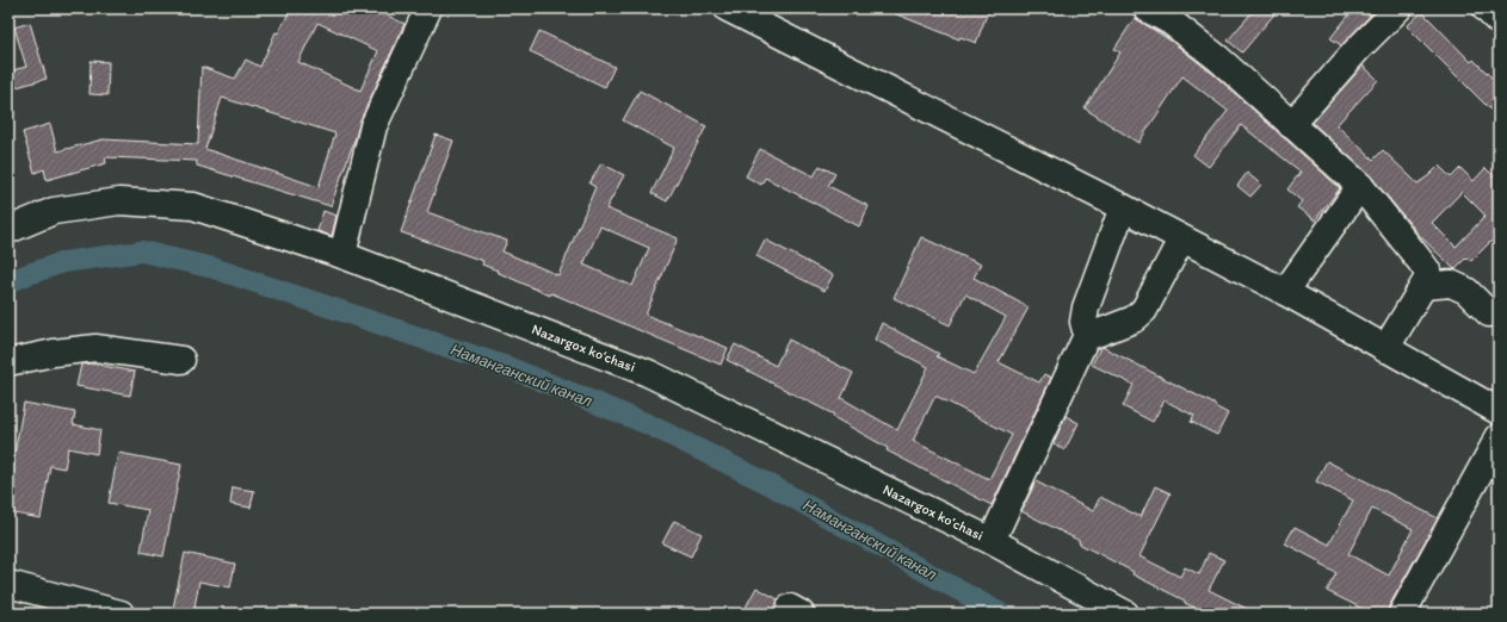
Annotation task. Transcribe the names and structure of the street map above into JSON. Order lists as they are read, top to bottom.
{
  "streets": {
    "street": ["Nazargox koʻchasi"]
  },
  "water": ["Наманганский канал"]
}
